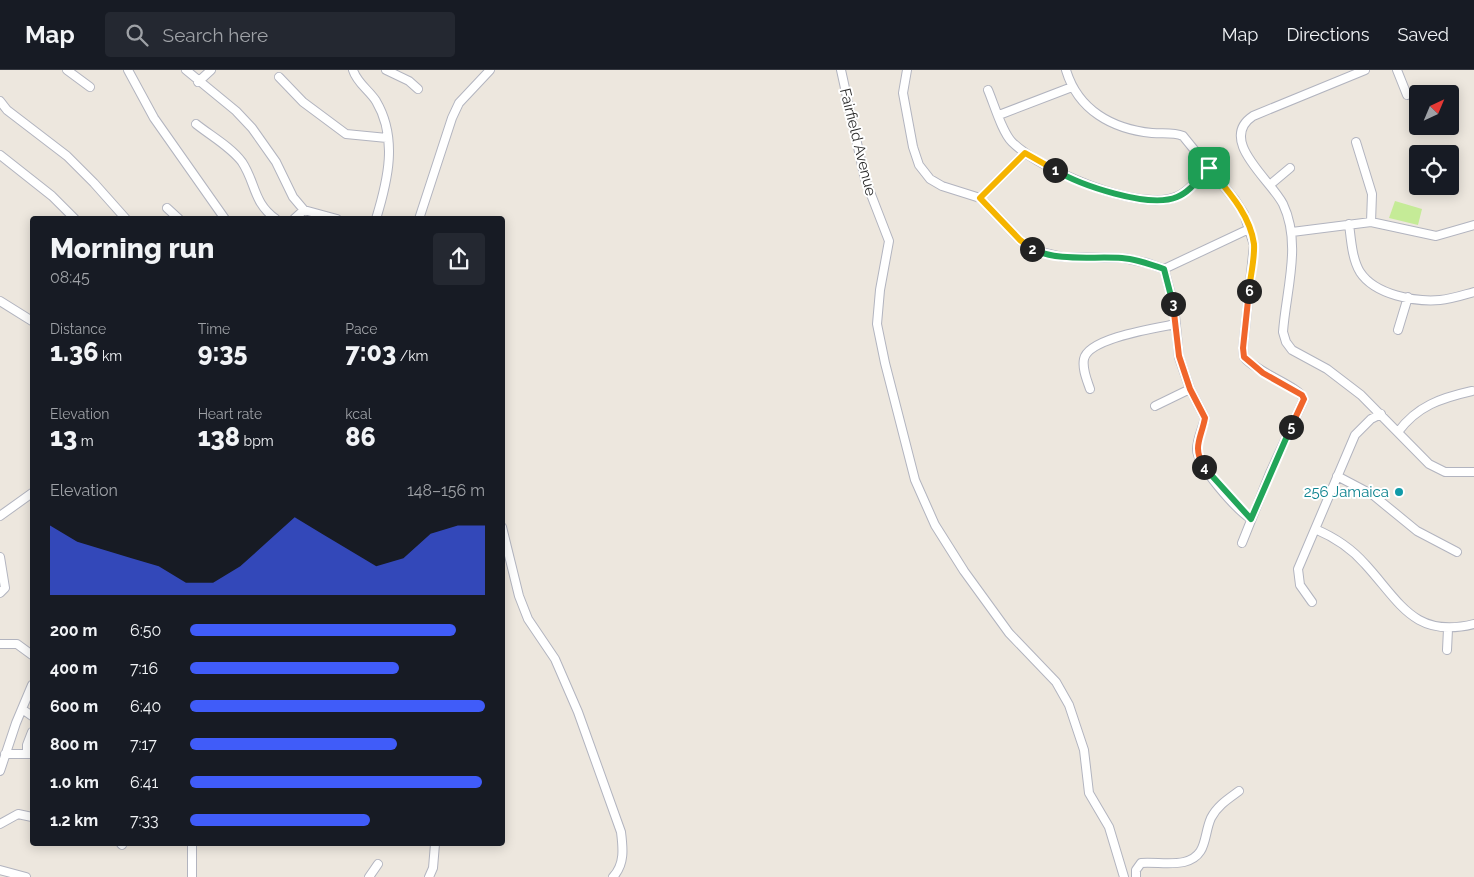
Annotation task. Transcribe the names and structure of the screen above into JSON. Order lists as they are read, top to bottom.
{
  "streets": {
    "street": ["Fairfield Avenue"]
  },
  "places": ["256 Jamaica"],
  "north": "top right",
  "page": {
    "header": "Map",
    "search": "Search here",
    "nav": ["Map", "Directions", "Saved"],
    "pins": [
      "1",
      "2",
      "6",
      "3",
      "5",
      "4"
    ],
    "heading": ["Morning run", "08:45"],
    "stats": [
      ["Distance", "1.36 km"],
      ["Time", "9:35"],
      ["Pace", "7:03 /km"],
      ["Elevation", "13 m"],
      ["Heart rate", "138 bpm"],
      ["kcal", "86"]
    ],
    "chart": ["Elevation", "148–156 m"],
    "list": [
      {
        "name": "200 m",
        "note": "6:50"
      },
      {
        "name": "400 m",
        "note": "7:16"
      },
      {
        "name": "600 m",
        "note": "6:40"
      },
      {
        "name": "800 m",
        "note": "7:17"
      },
      {
        "name": "1.0 km",
        "note": "6:41"
      },
      {
        "name": "1.2 km",
        "note": "7:33"
      }
    ]
  }
}
